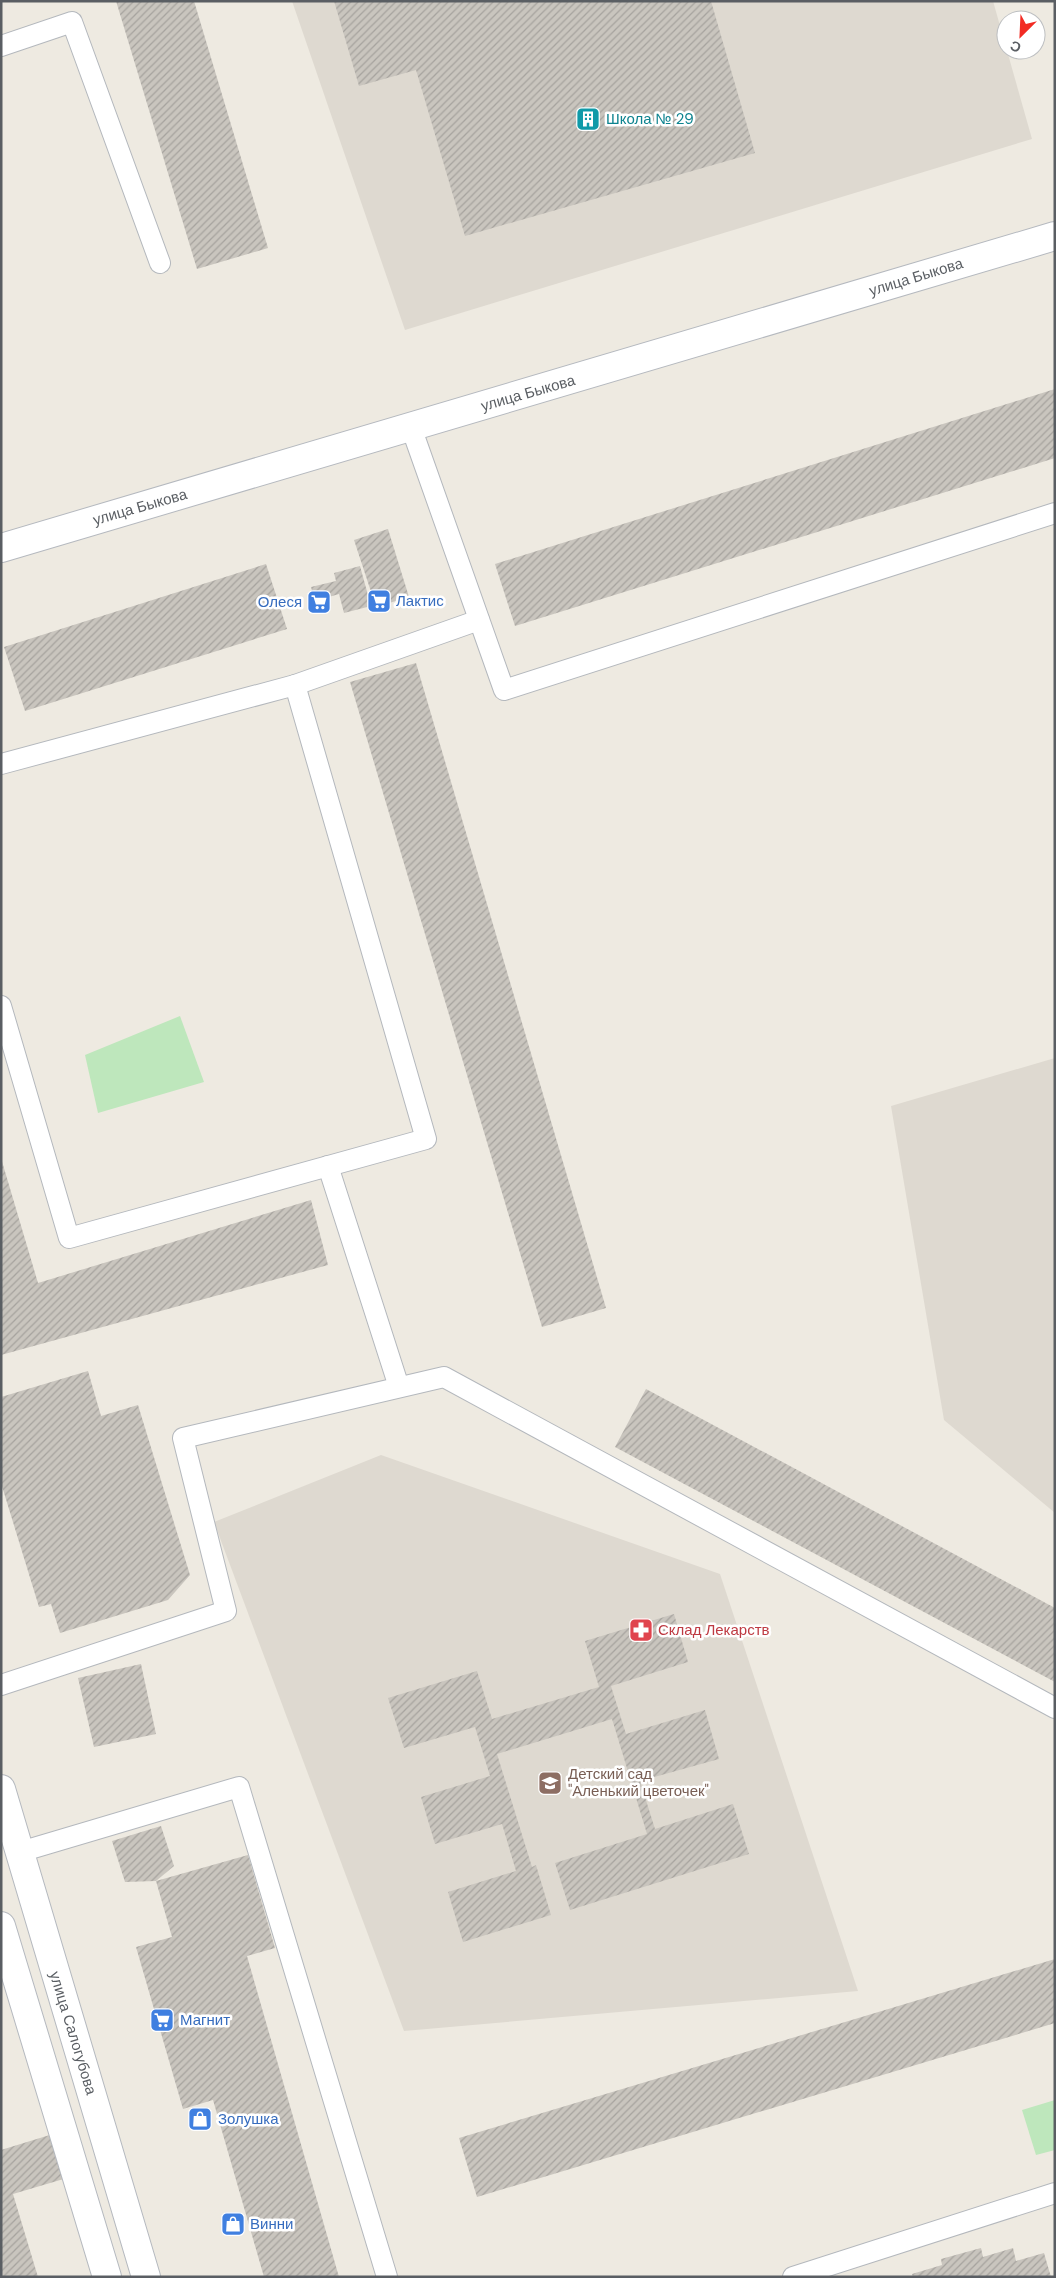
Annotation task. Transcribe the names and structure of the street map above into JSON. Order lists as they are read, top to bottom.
{
  "streets": {
    "street": ["улица Быкова", "улица Салогубова"]
  },
  "places": {
    "building": ["Школа № 29"],
    "supermarket": ["Лактис", "Олеся", "Магнит"],
    "pharmacy": ["Склад Лекарств"],
    "school or university": ["Детский сад \"Аленький цветочек\""],
    "shop": ["Золушка", "Винни"]
  },
  "north": "bottom left"
}
